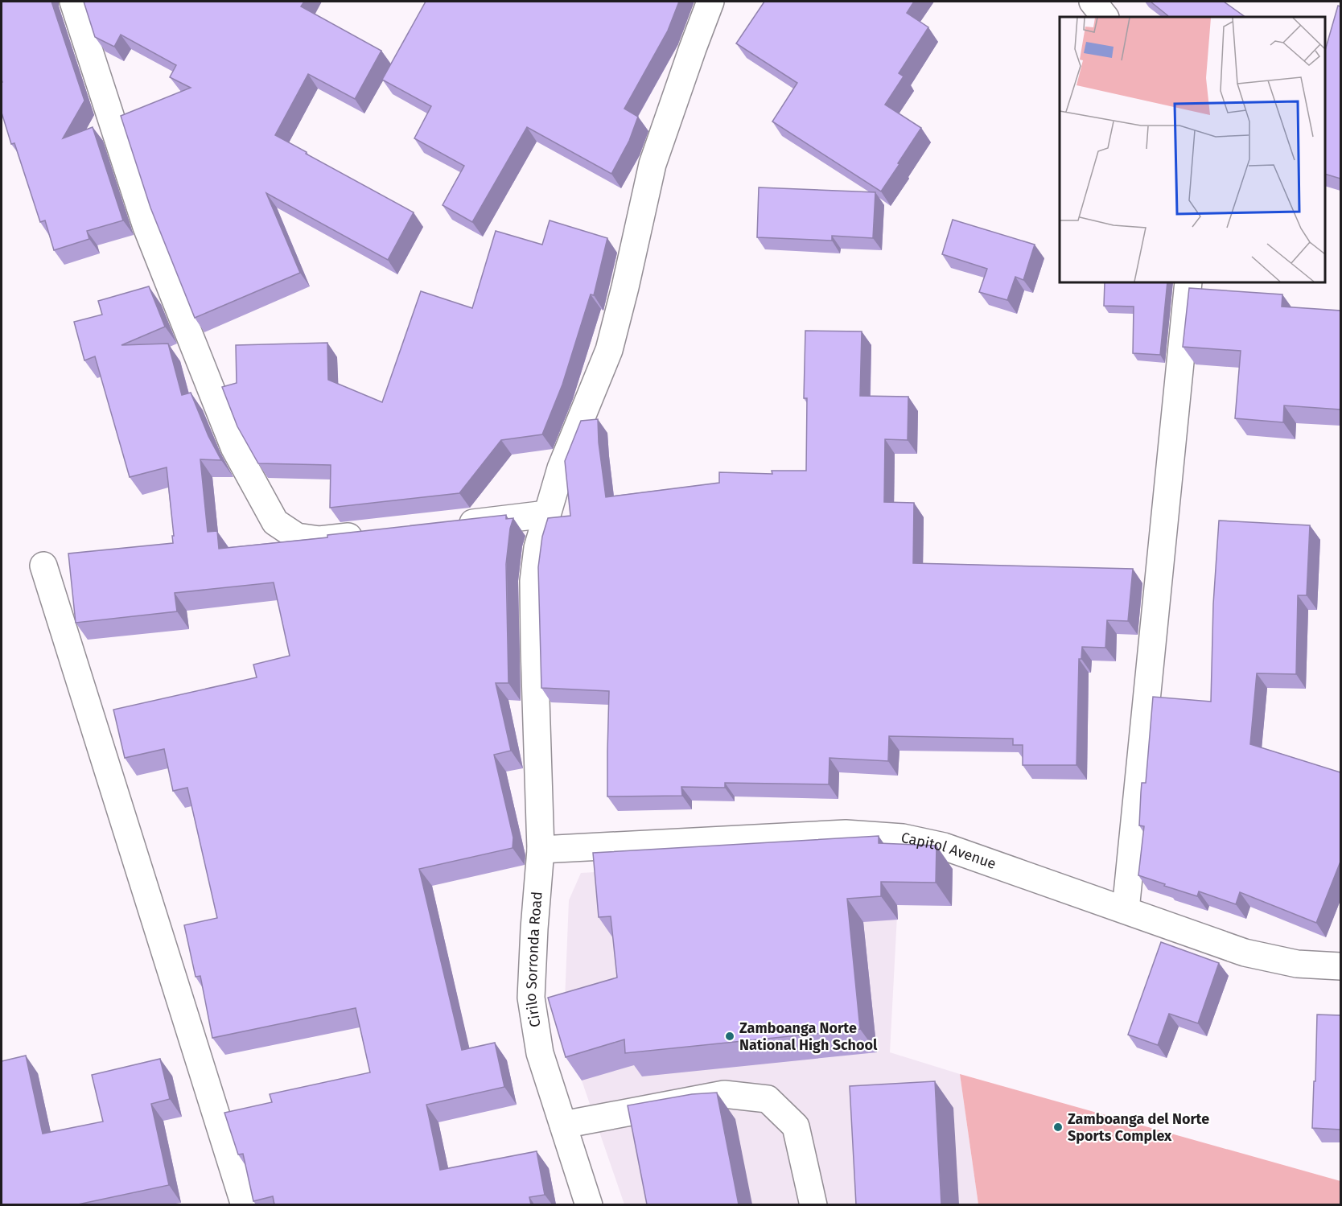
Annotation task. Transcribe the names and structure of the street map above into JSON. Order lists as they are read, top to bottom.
{
  "streets": {
    "street": ["Capitol Avenue", "Cirilo Sorronda Road"]
  },
  "crossings": [
    ["Capitol Avenue", "Cirilo Sorronda Road"]
  ],
  "places": ["Zamboanga Norte National High School", "Zamboanga del Norte Sports Complex"]
}
